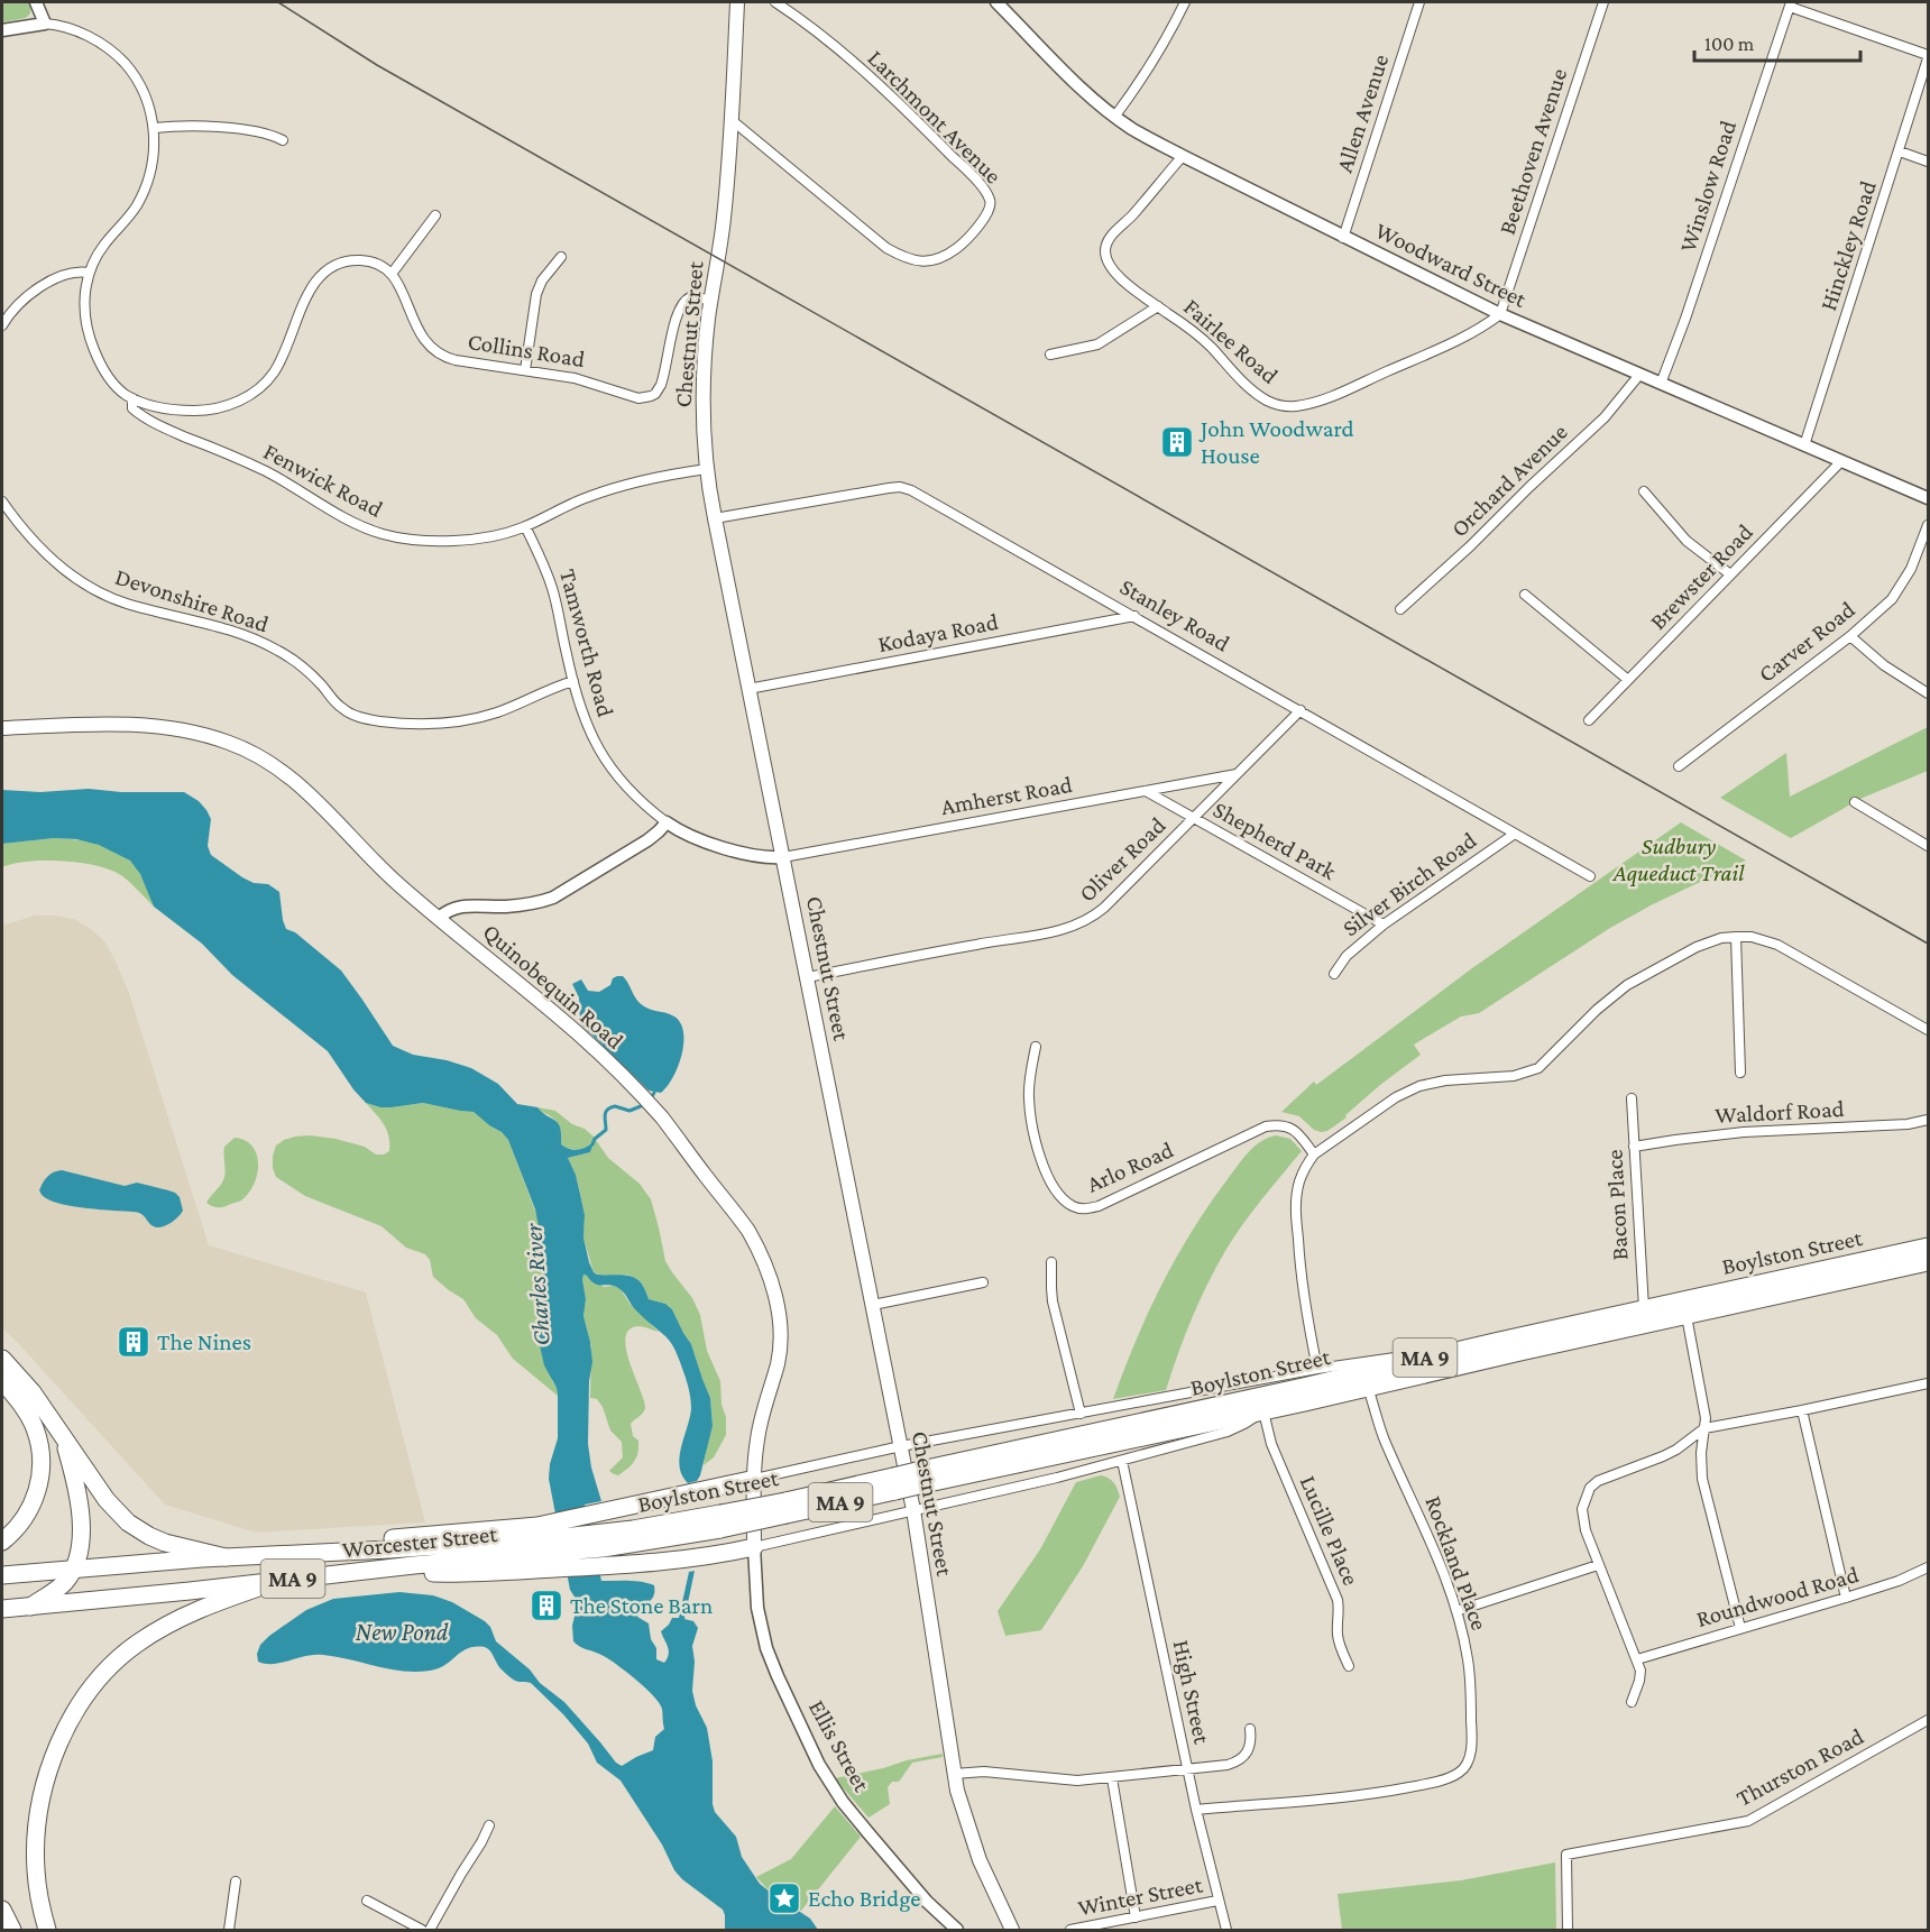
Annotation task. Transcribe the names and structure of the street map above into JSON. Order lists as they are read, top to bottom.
{
  "streets": {
    "highway": ["Boylston Street", "MA 9", "Worcester Street"],
    "main road": ["Chestnut Street", "Quinobequin Road"],
    "street": [
      "Allen Avenue",
      "Larchmont Avenue",
      "Beethoven Avenue",
      "Winslow Road",
      "Hinckley Road",
      "Woodward Street",
      "Fairlee Road",
      "Collins Road",
      "Fenwick Road",
      "Orchard Avenue",
      "Brewster Road",
      "Devonshire Road",
      "Stanley Road",
      "Kodaya Road",
      "Carver Road",
      "Tamworth Road",
      "Amherst Road",
      "Shepherd Park",
      "Oliver Road",
      "Silver Birch Road",
      "Waldorf Road",
      "Arlo Road",
      "Bacon Place",
      "Lucille Place",
      "Rockland Place",
      "Roundwood Road",
      "High Street",
      "Ellis Street",
      "Thurston Road",
      "Winter Street"
    ]
  },
  "crossings": [
    ["Allen Avenue", "Woodward Street"],
    ["Larchmont Avenue", "Chestnut Street"],
    ["Beethoven Avenue", "Woodward Street"],
    ["Beethoven Avenue", "Fairlee Road"],
    ["Winslow Road", "Woodward Street"],
    ["Hinckley Road", "Woodward Street"],
    ["Woodward Street", "Fairlee Road"],
    ["Woodward Street", "Orchard Avenue"],
    ["Woodward Street", "Brewster Road"],
    ["Chestnut Street", "Collins Road"],
    ["Chestnut Street", "Fenwick Road"],
    ["Chestnut Street", "Stanley Road"],
    ["Chestnut Street", "Kodaya Road"],
    ["Chestnut Street", "Tamworth Road"],
    ["Chestnut Street", "Amherst Road"],
    ["Chestnut Street", "Oliver Road"],
    ["Fenwick Road", "Tamworth Road"],
    ["Devonshire Road", "Tamworth Road"],
    ["Stanley Road", "Kodaya Road"],
    ["Stanley Road", "Oliver Road"],
    ["Stanley Road", "Silver Birch Road"],
    ["Tamworth Road", "Amherst Road"],
    ["Amherst Road", "Shepherd Park"],
    ["Amherst Road", "Oliver Road"],
    ["Shepherd Park", "Oliver Road"],
    ["Shepherd Park", "Silver Birch Road"],
    ["Quinobequin Road", "Ellis Street"],
    ["Waldorf Road", "Bacon Place"],
    ["Bacon Place", "Boylston Street"],
    ["Boylston Street", "Lucille Place"],
    ["Boylston Street", "Worcester Street"],
    ["Boylston Street", "Rockland Place"],
    ["Rockland Place", "High Street"],
    ["High Street", "Winter Street"]
  ],
  "water": ["Charles River", "New Pond"],
  "parks": ["Sudbury Aqueduct Trail"],
  "places": {
    "building": ["John Woodward House", "The Nines", "The Stone Barn"],
    "place": ["Echo Bridge"]
  },
  "scale_bar": "100 m"
}
